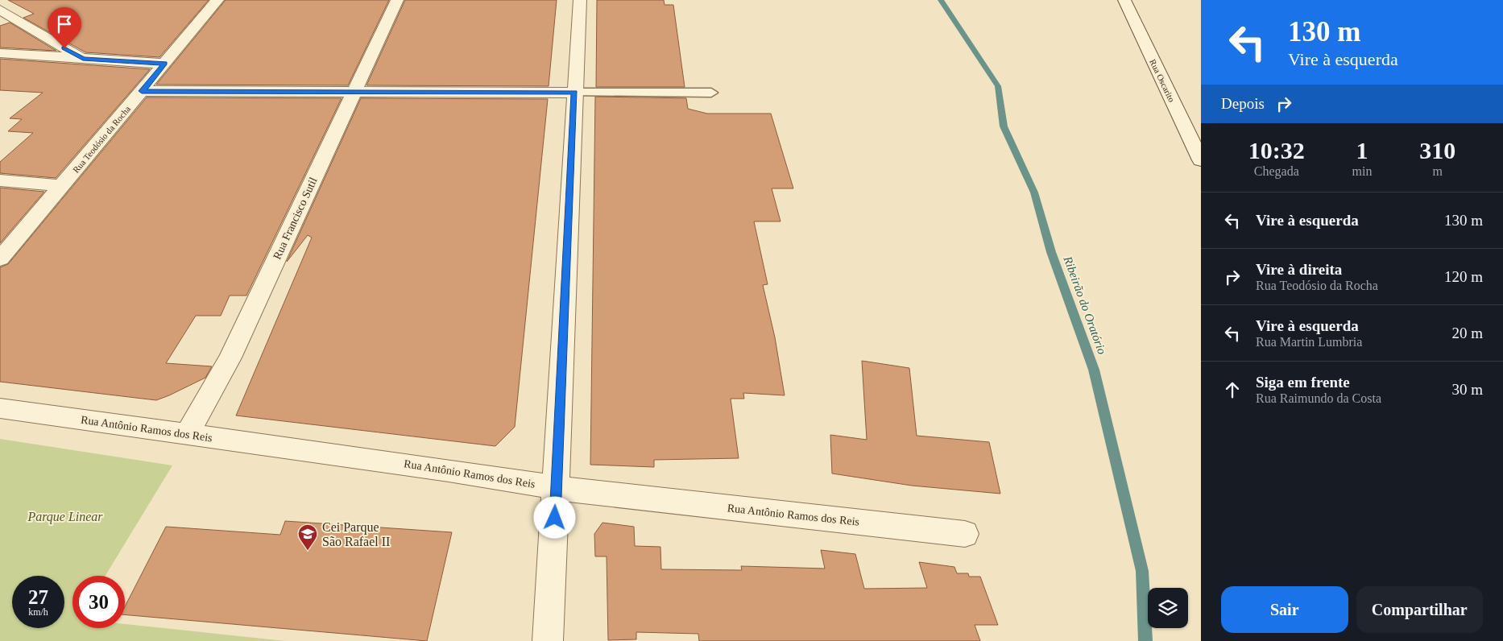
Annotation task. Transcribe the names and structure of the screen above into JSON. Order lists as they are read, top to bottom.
{
  "streets": {
    "street": [
      "Rua Oscarito",
      "Rua Teodósio da Rocha",
      "Rua Francisco Sutil",
      "Rua Antônio Ramos dos Reis"
    ]
  },
  "crossings": [
    ["Rua Francisco Sutil", "Rua Antônio Ramos dos Reis"]
  ],
  "water": ["Ribeirão do Oratório"],
  "parks": ["Parque Linear"],
  "places": {
    "school or university": ["Cei Parque São Rafael II"]
  },
  "page": {
    "turn": ["130 m", "Vire à esquerda"],
    "then": "Depois",
    "eta": [
      "10:32",
      "Chegada",
      "1",
      "min",
      "310",
      "m"
    ],
    "list": [
      {
        "name": "Vire à esquerda",
        "value": "130 m"
      },
      {
        "name": "Vire à direita",
        "note": "Rua Teodósio da Rocha",
        "value": "120 m"
      },
      {
        "name": "Vire à esquerda",
        "note": "Rua Martin Lumbria",
        "value": "20 m"
      },
      {
        "name": "Siga em frente",
        "note": "Rua Raimundo da Costa",
        "value": "30 m"
      }
    ],
    "speed": "27 km/h",
    "limit": "30",
    "buttons": ["Sair", "Compartilhar"]
  }
}
